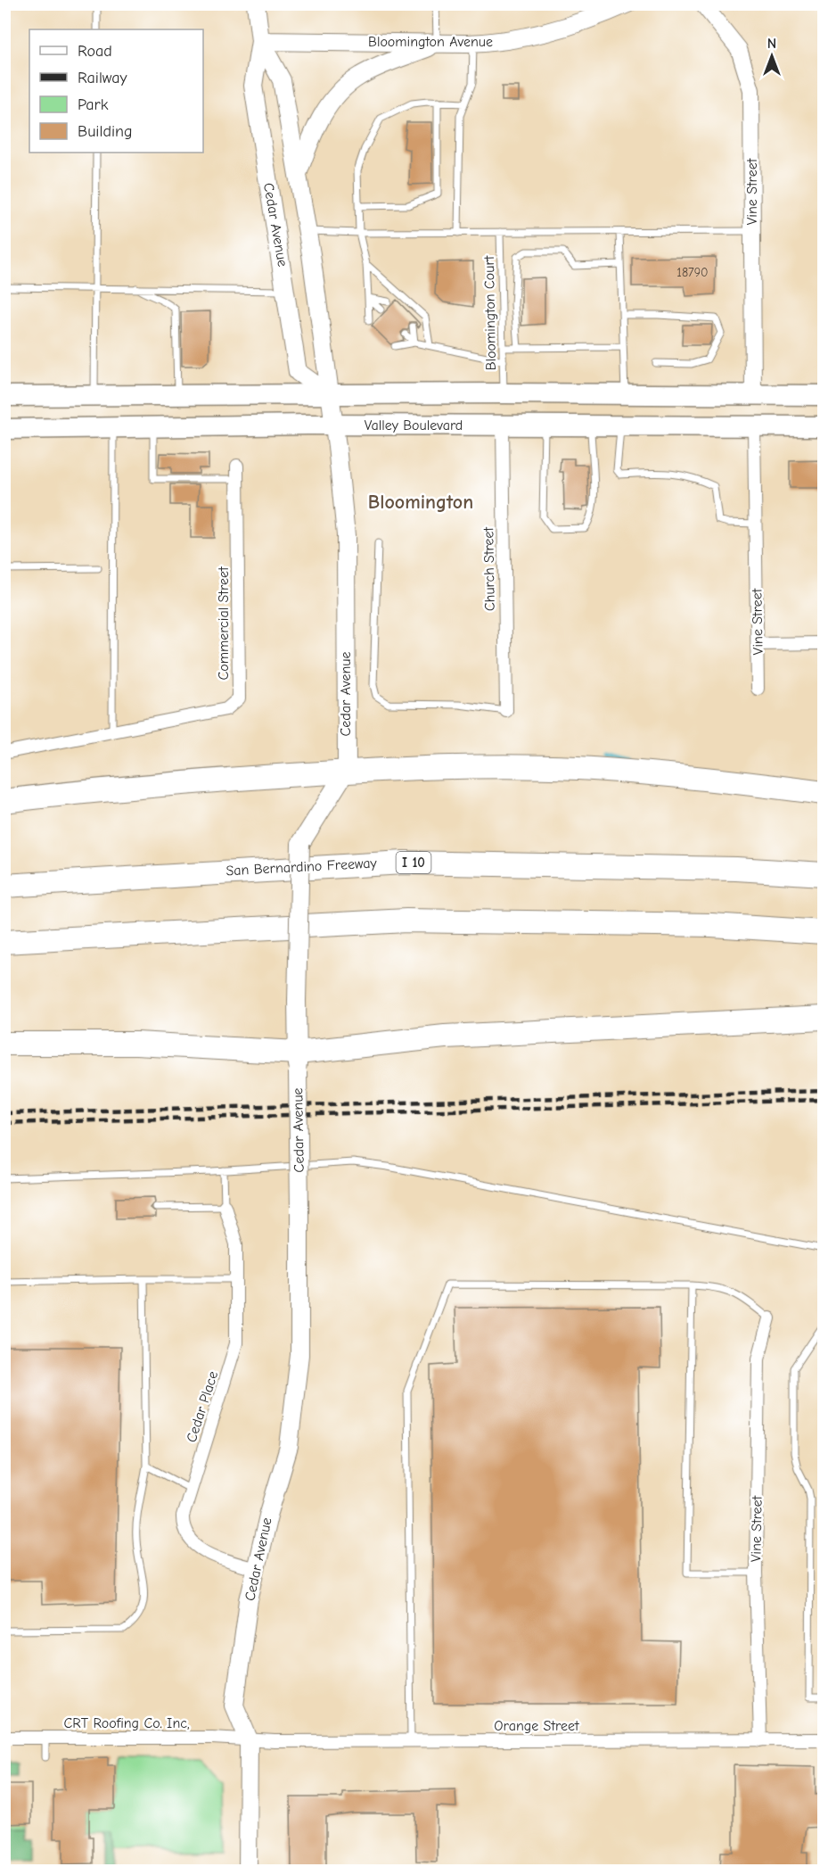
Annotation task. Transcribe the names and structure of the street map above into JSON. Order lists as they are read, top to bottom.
{
  "streets": {
    "highway": ["I 10", "San Bernardino Freeway"],
    "main road": ["Bloomington Avenue", "Cedar Avenue", "Valley Boulevard"],
    "street": [
      "Vine Street",
      "Church Street",
      "Commercial Street",
      "Cedar Place",
      "CRT Roofing Co. Inc,",
      "Orange Street"
    ],
    "lane": ["Bloomington Court"]
  },
  "crossings": [
    ["Bloomington Avenue", "Cedar Avenue"],
    ["Vine Street", "Valley Boulevard"],
    ["Vine Street", "Orange Street"],
    ["Cedar Avenue", "Valley Boulevard"],
    ["Cedar Avenue", "Cedar Place"],
    ["Cedar Avenue", "CRT Roofing Co. Inc,"],
    ["Cedar Avenue", "Orange Street"],
    ["Valley Boulevard", "Church Street"],
    ["CRT Roofing Co. Inc,", "Orange Street"]
  ],
  "districts": ["Bloomington"],
  "house_numbers": ["18790"],
  "legend": [
    "Road",
    "Railway",
    "Park",
    "Building"
  ],
  "north": "top"
}
